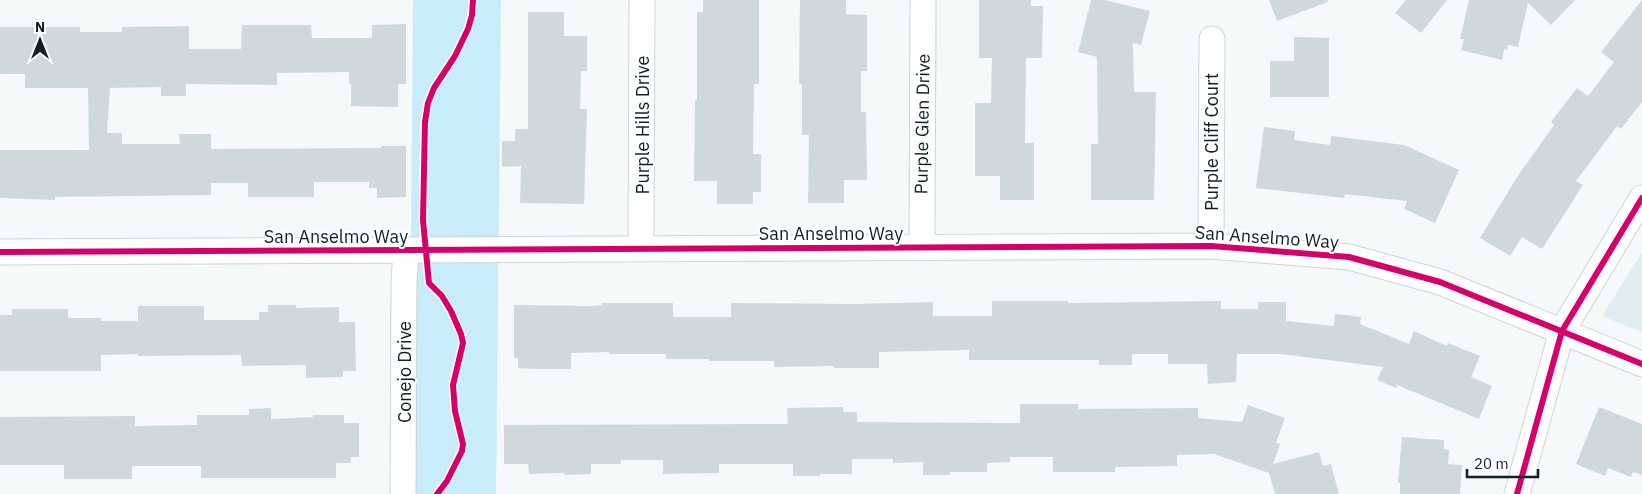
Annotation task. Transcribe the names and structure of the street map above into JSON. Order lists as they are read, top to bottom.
{
  "streets": {
    "street": [
      "Purple Glen Drive",
      "Purple Hills Drive",
      "Purple Cliff Court",
      "San Anselmo Way",
      "Conejo Drive"
    ]
  },
  "crossings": [
    ["Purple Glen Drive", "San Anselmo Way"],
    ["Purple Hills Drive", "San Anselmo Way"],
    ["Purple Cliff Court", "San Anselmo Way"],
    ["San Anselmo Way", "Conejo Drive"]
  ],
  "scale_bar": "20 m",
  "north": "top"
}
